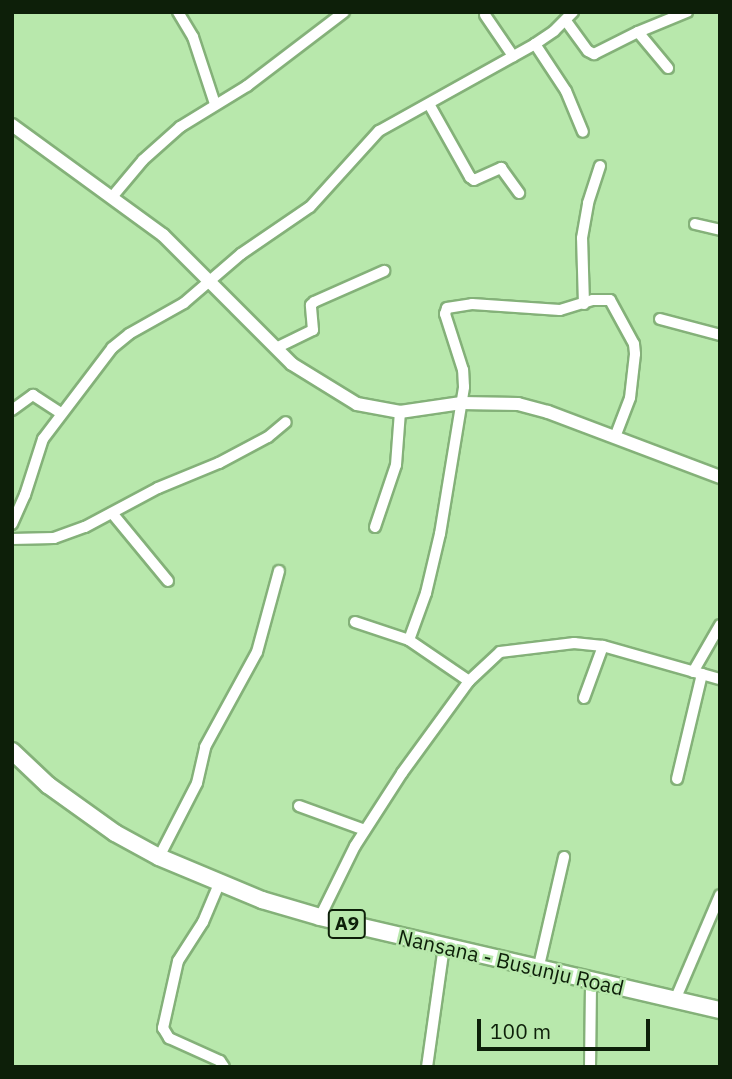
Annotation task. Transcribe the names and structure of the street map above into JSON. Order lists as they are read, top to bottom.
{
  "streets": {
    "main road": ["A9", "Nansana - Busunju Road"]
  },
  "scale_bar": "100 m"
}
